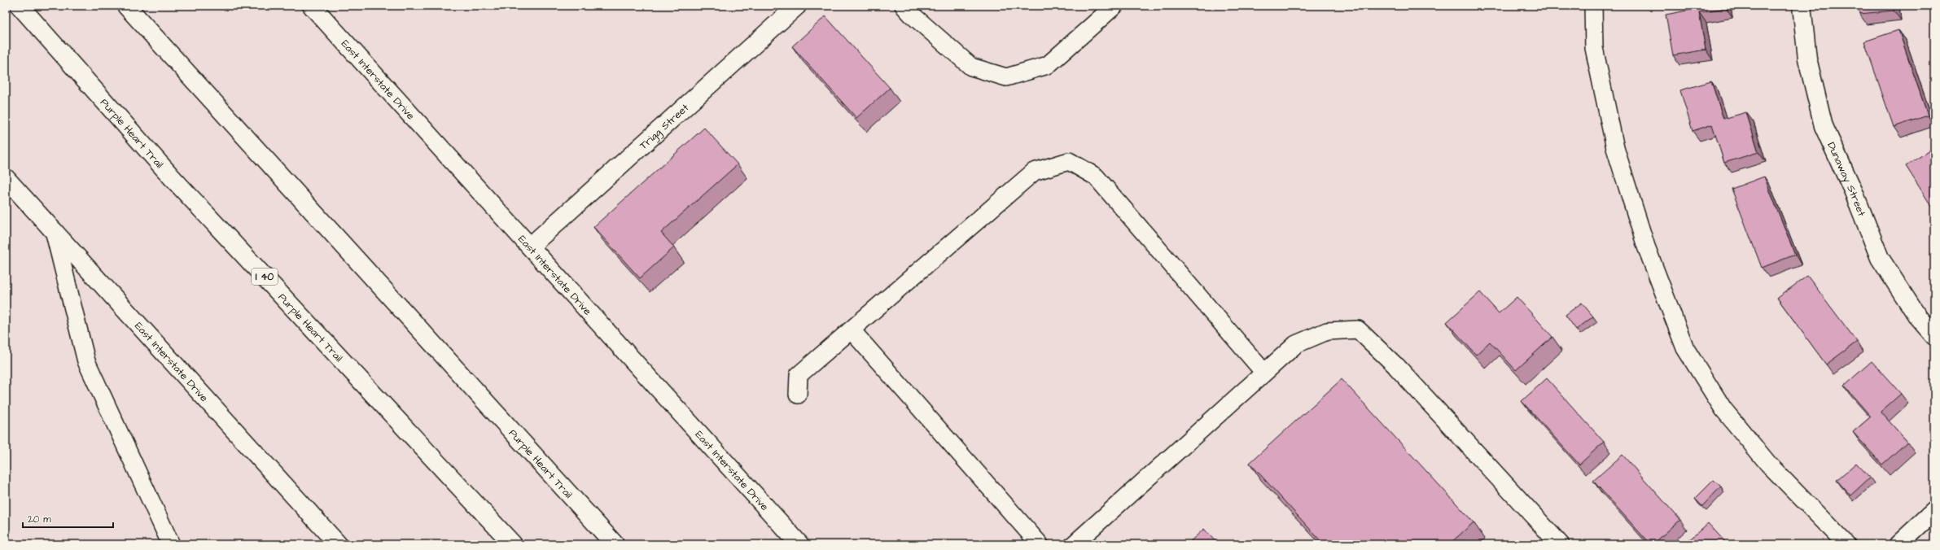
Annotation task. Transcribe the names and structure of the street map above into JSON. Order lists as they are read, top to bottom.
{
  "streets": {
    "main road": [
      "East Interstate Drive",
      "Trigg Street",
      "Purple Heart Trail",
      "Dunaway Street",
      "I 40"
    ]
  },
  "crossings": [
    ["East Interstate Drive", "Trigg Street"]
  ],
  "scale_bar": "20 m"
}
